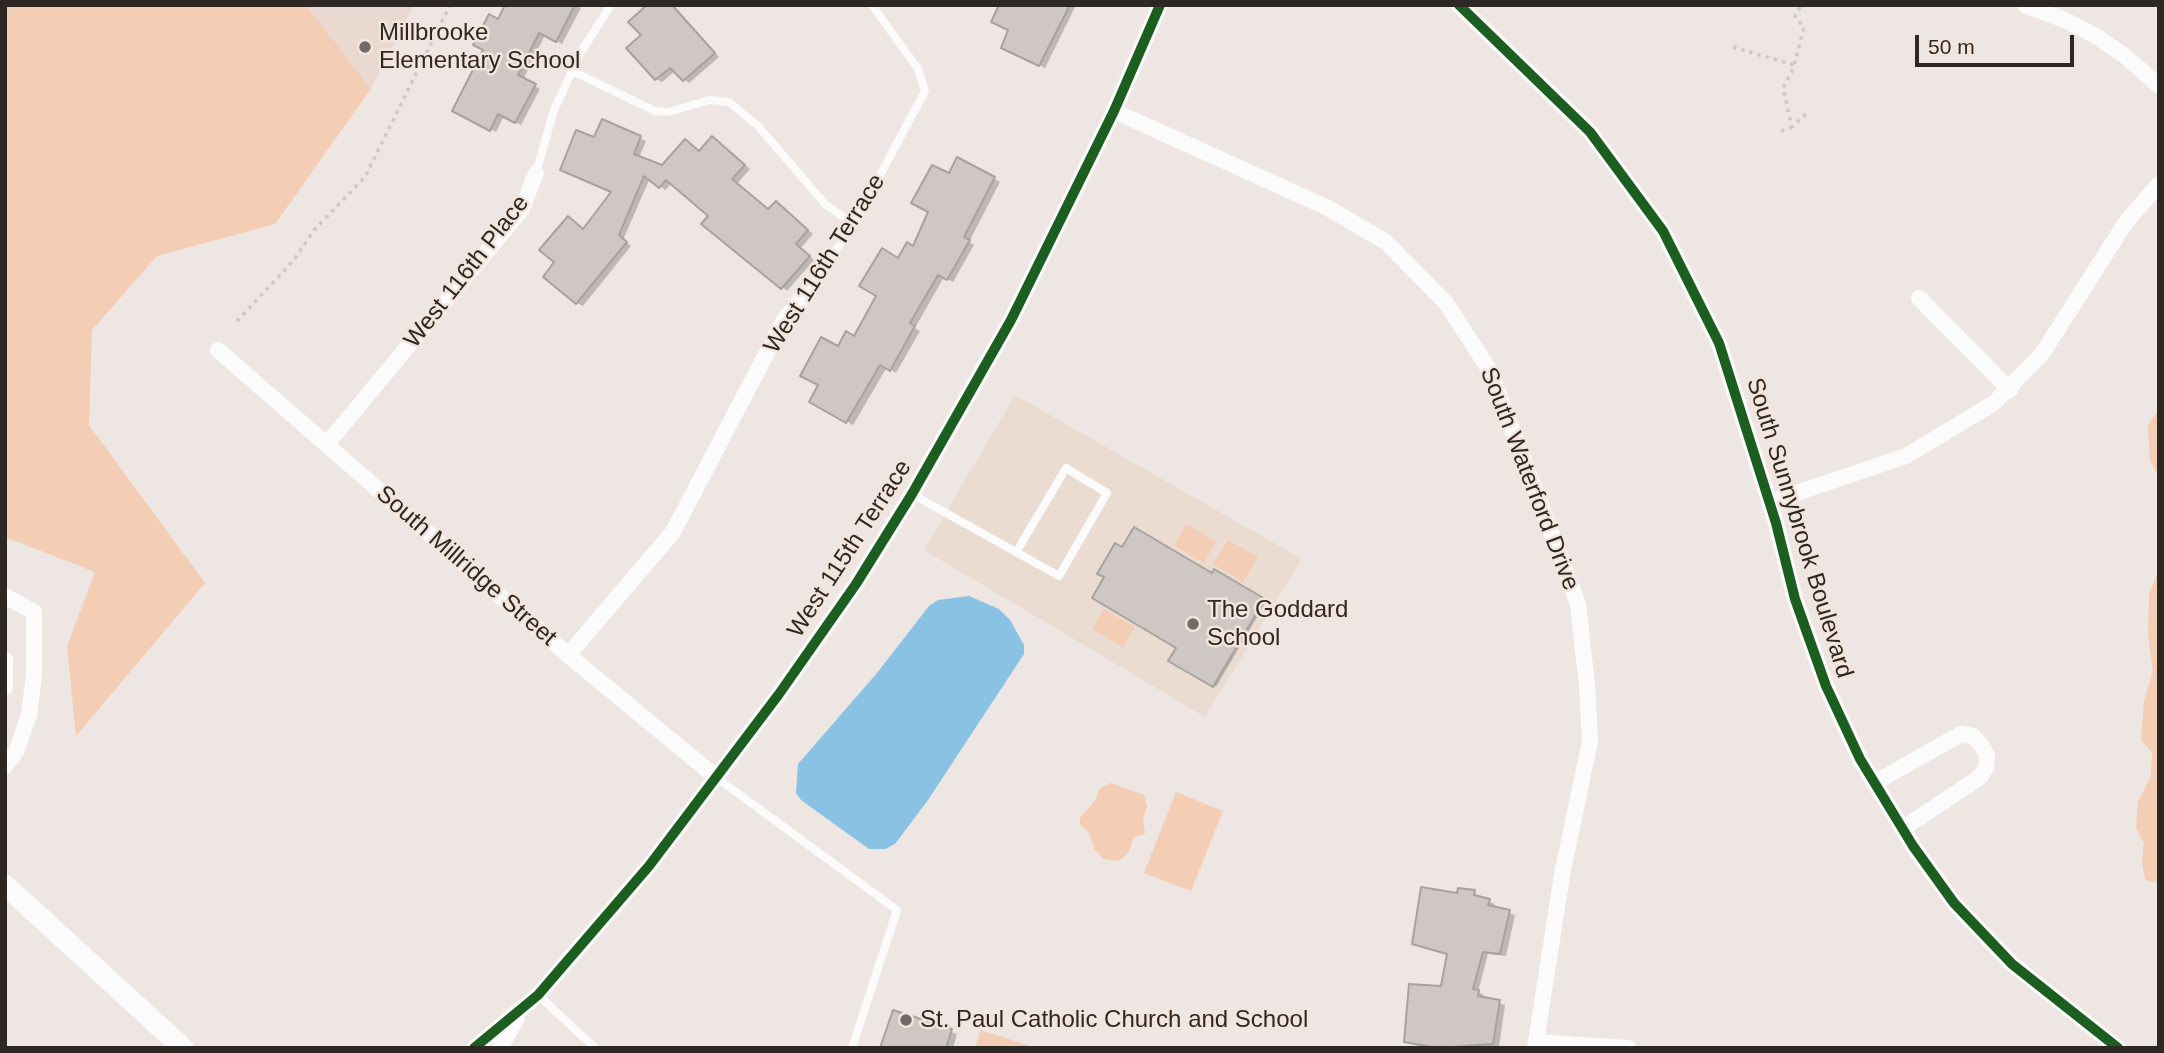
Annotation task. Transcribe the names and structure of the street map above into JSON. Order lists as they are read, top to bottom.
{
  "streets": {
    "street": [
      "West 116th Terrace",
      "West 116th Place",
      "South Waterford Drive",
      "South Sunnybrook Boulevard",
      "West 115th Terrace",
      "South Millridge Street"
    ]
  },
  "crossings": [
    ["West 116th Terrace", "South Millridge Street"],
    ["West 116th Place", "South Millridge Street"],
    ["South Waterford Drive", "West 115th Terrace"],
    ["West 115th Terrace", "South Millridge Street"]
  ],
  "places": ["Millbrooke Elementary School", "The Goddard School", "St. Paul Catholic Church and School"],
  "scale_bar": "50 m"
}
